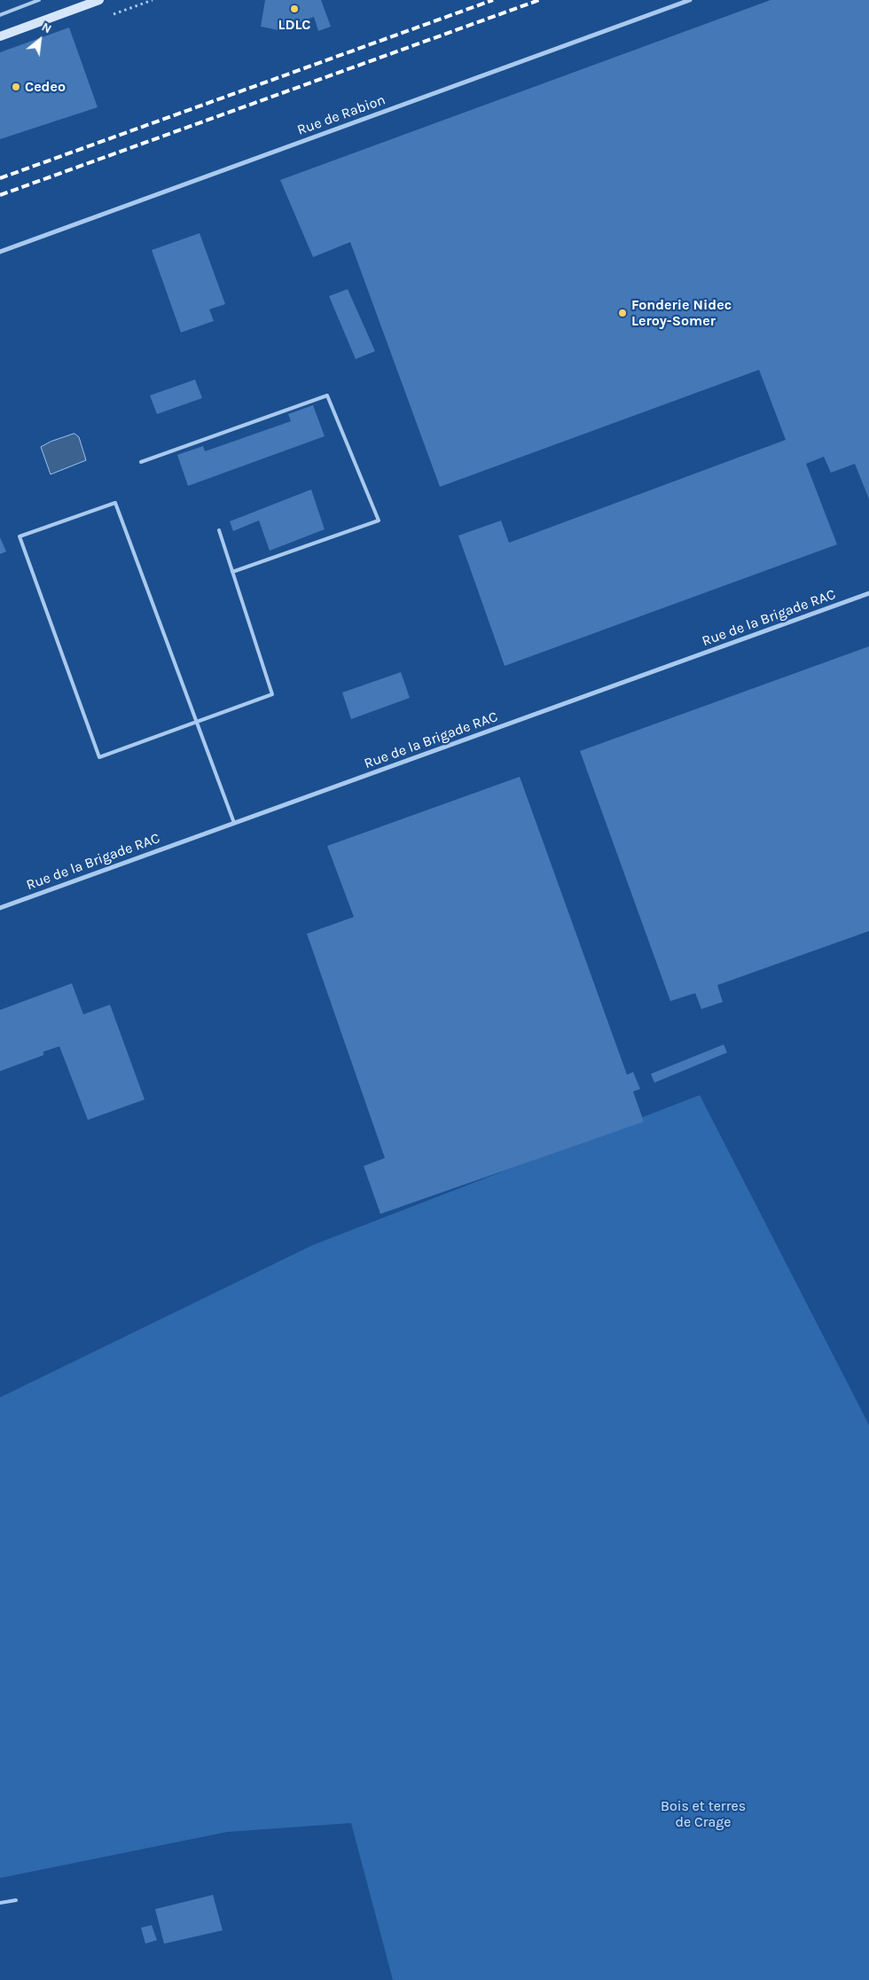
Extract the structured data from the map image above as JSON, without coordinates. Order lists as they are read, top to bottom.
{
  "streets": {
    "street": ["Rue de Rabion", "Rue de la Brigade RAC"]
  },
  "parks": ["Bois et terres de Crage"],
  "places": ["LDLC", "Cedeo", "Fonderie Nidec Leroy-Somer"],
  "north": "top right"
}
